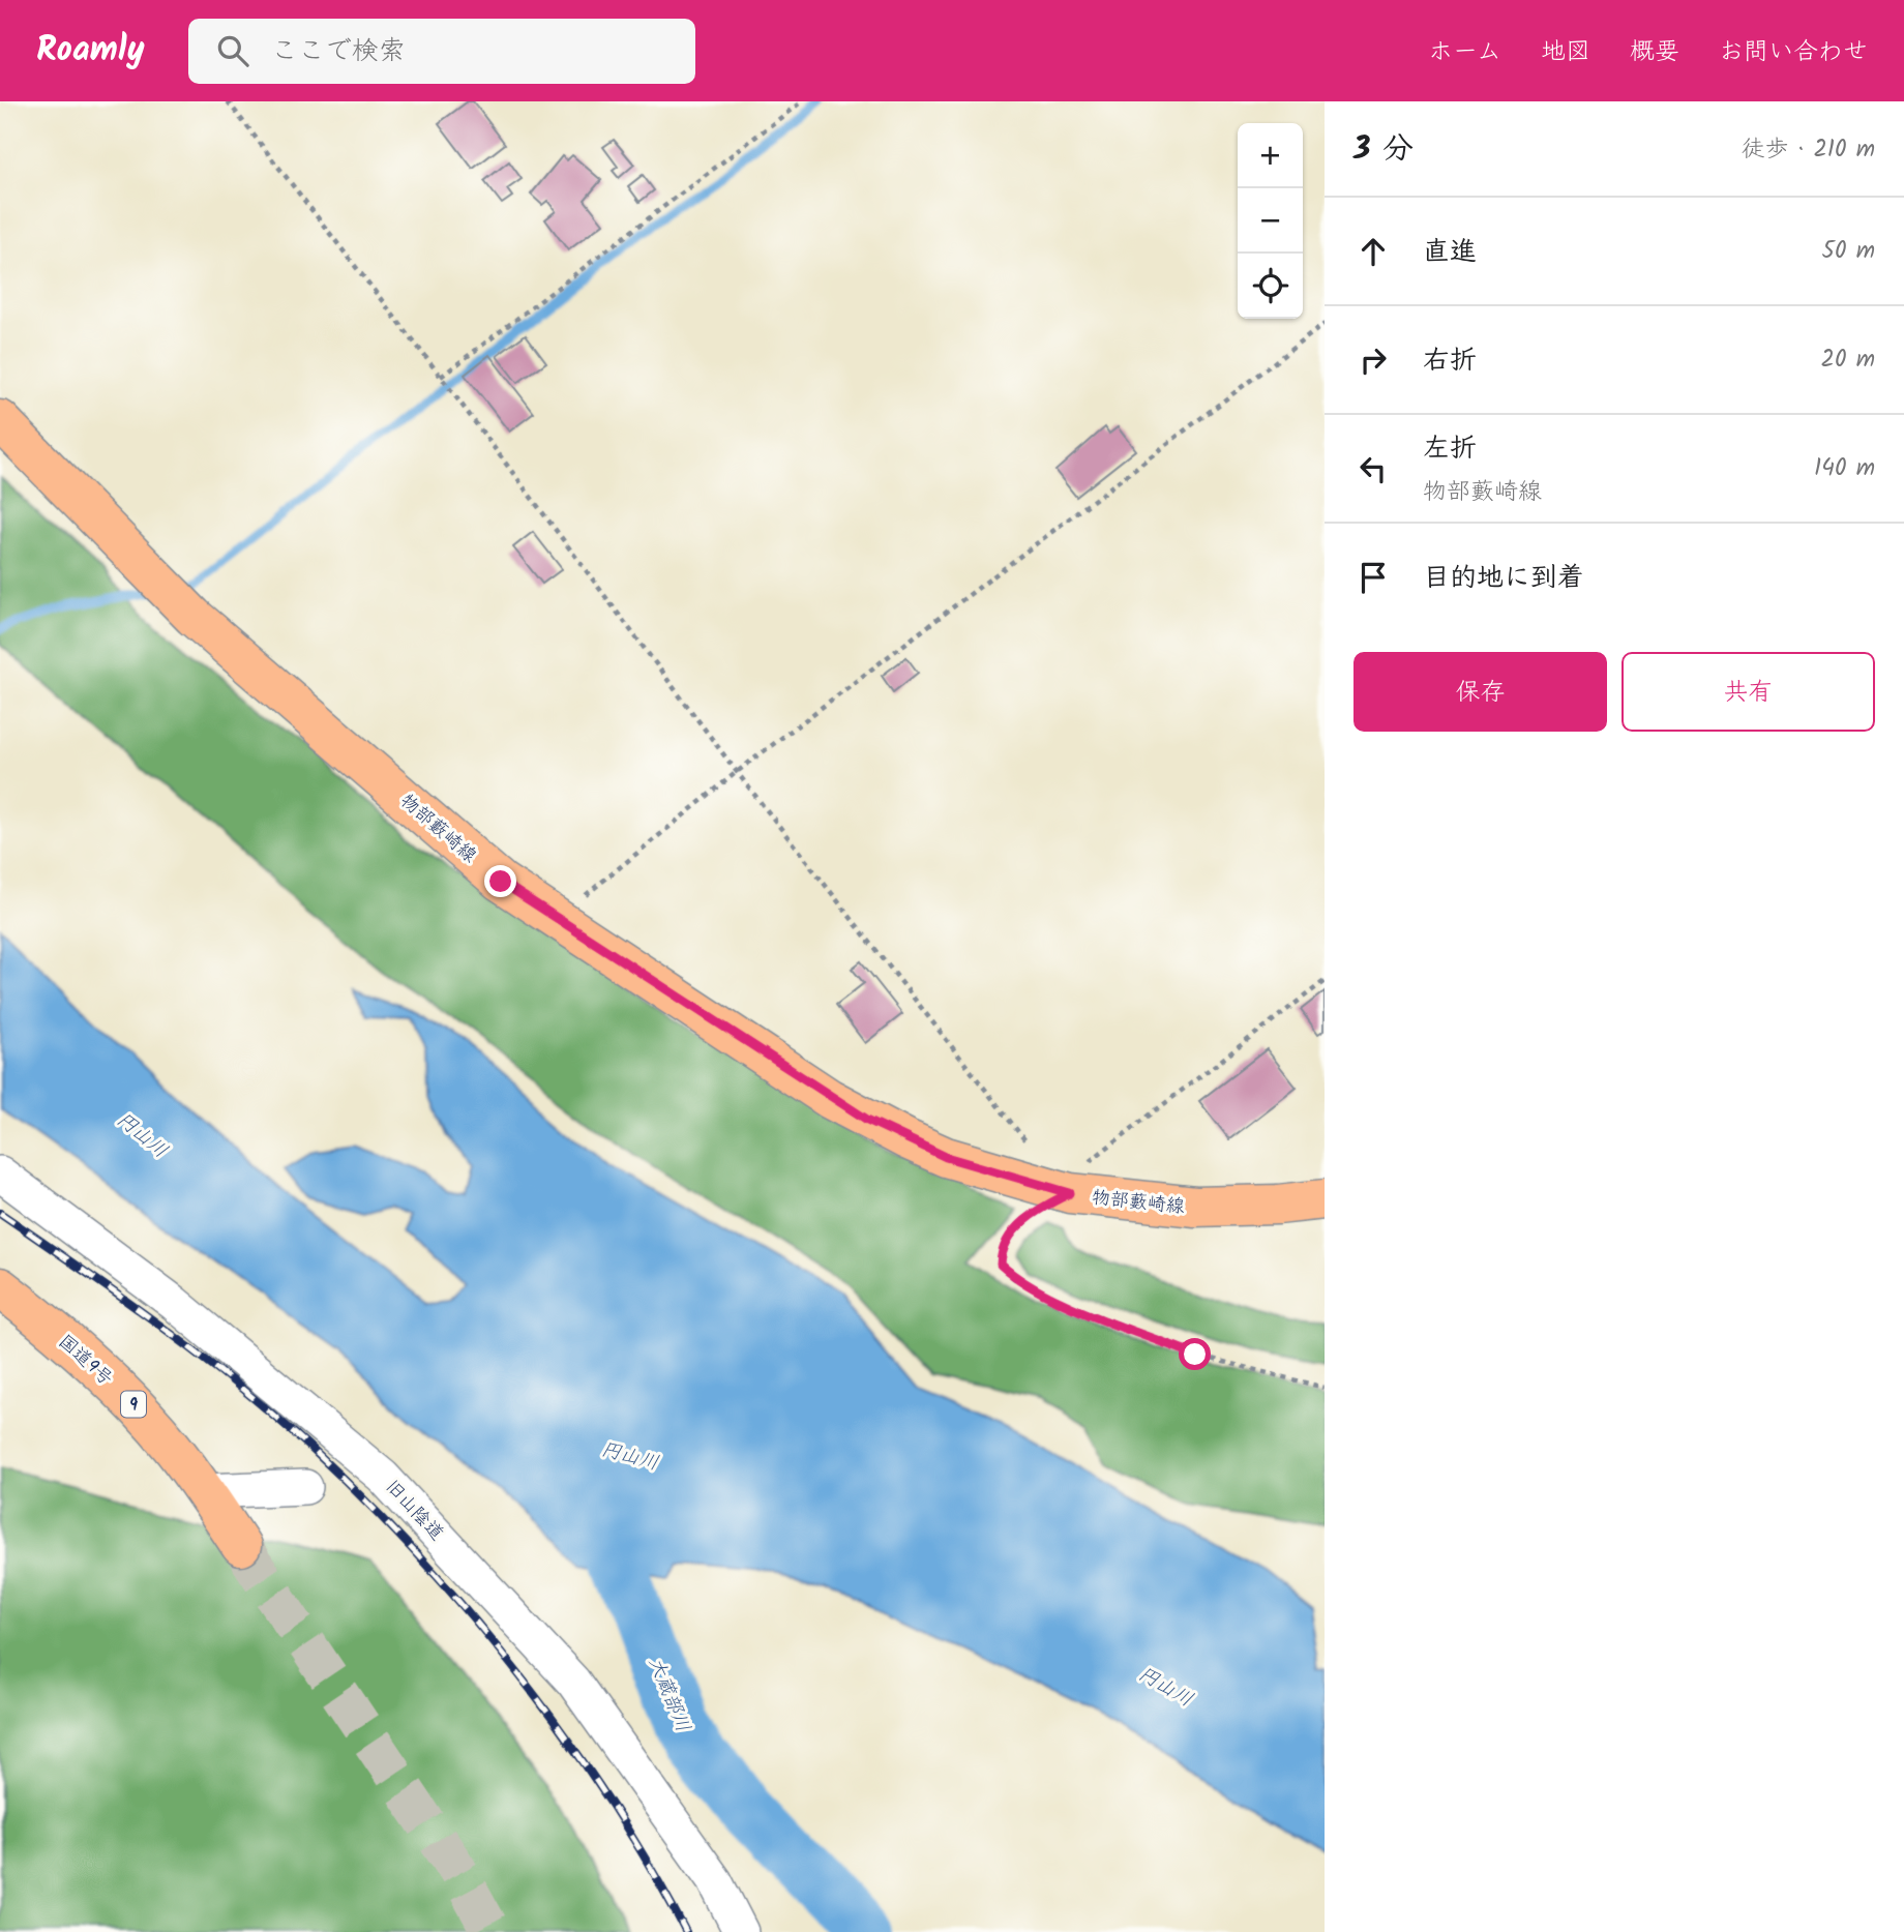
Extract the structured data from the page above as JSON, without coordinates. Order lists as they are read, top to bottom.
{
  "streets": {
    "main road": ["物部藪崎線", "国道9号", "9"],
    "street": ["旧山陰道"]
  },
  "water": ["円山川", "大蔵部川"],
  "page": {
    "header": "Roamly",
    "search": "ここで検索",
    "nav": [
      "ホーム",
      "地図",
      "概要",
      "お問い合わせ"
    ],
    "heading": ["3 分", "徒歩 · 210 m"],
    "map_buttons": ["+", "−"],
    "list": [
      ["直進", "50 m"],
      ["右折", "20 m"],
      ["左折", "物部藪崎線", "140 m"],
      "目的地に到着"
    ],
    "buttons": ["保存", "共有"]
  }
}
